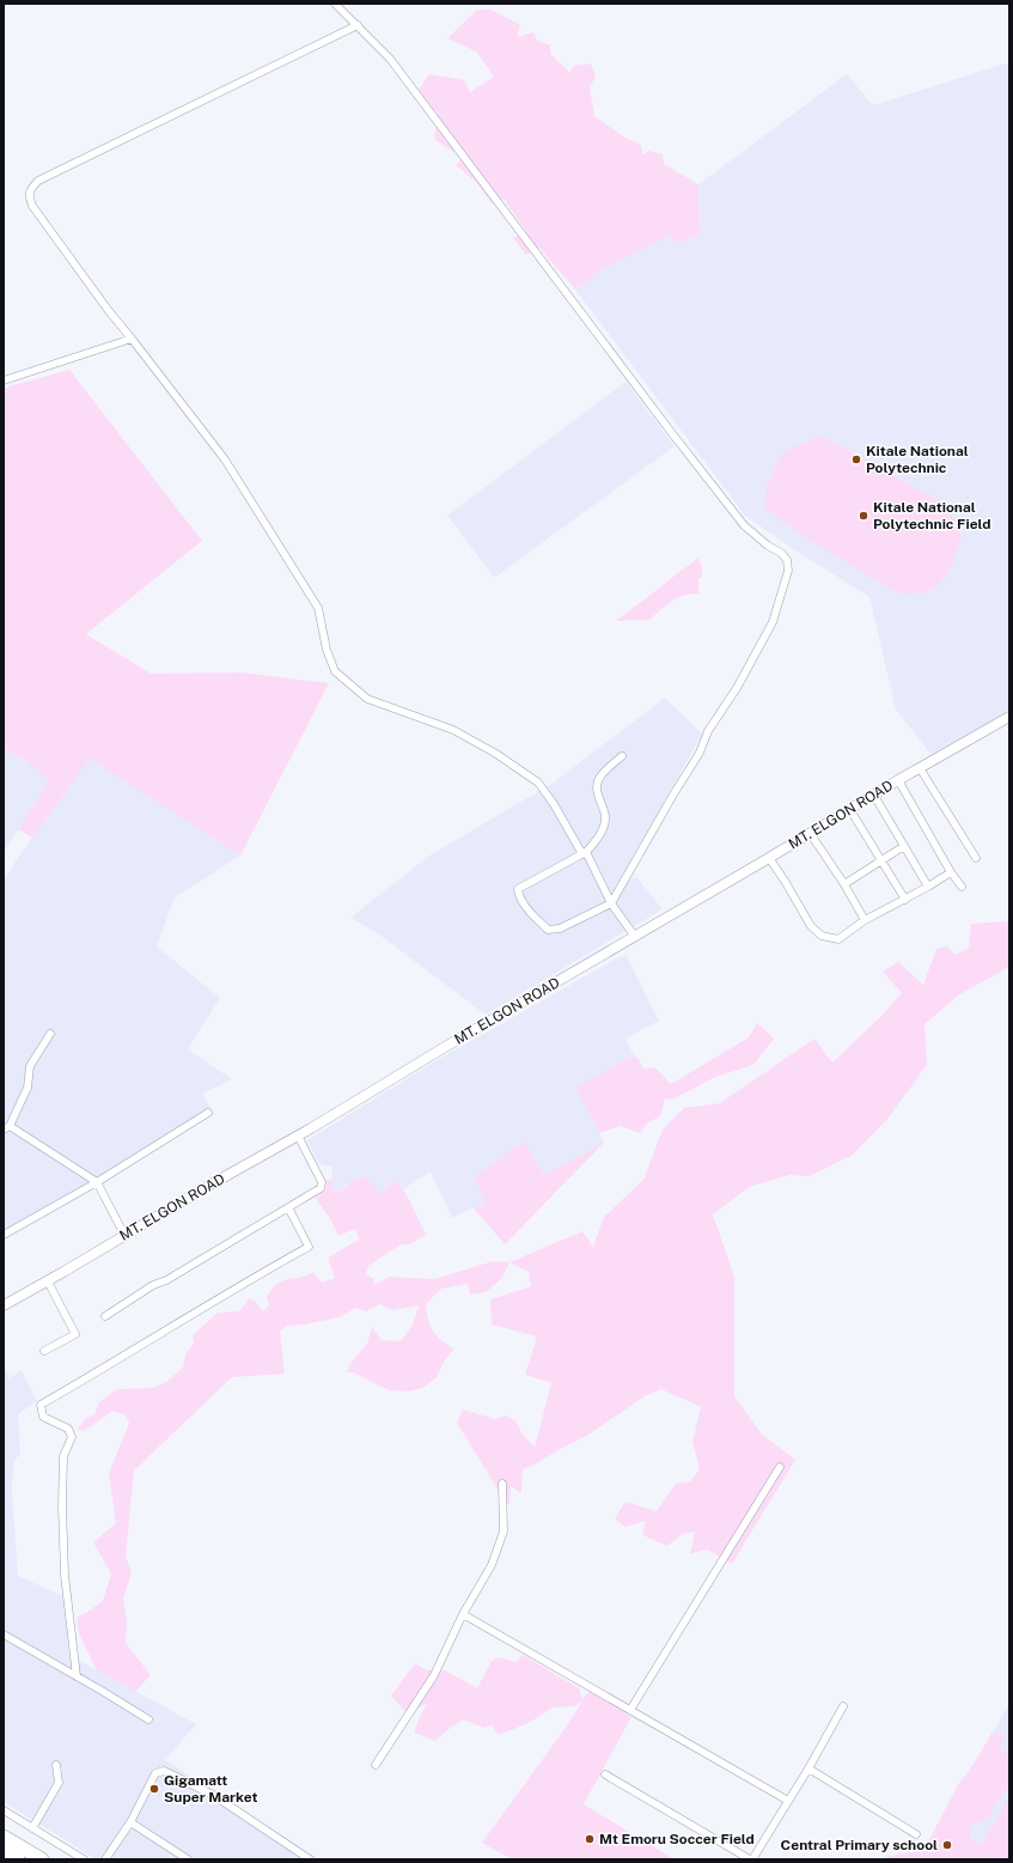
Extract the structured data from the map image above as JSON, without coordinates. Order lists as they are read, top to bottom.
{
  "streets": {
    "street": ["MT. ELGON ROAD"]
  },
  "places": [
    "Kitale National Polytechnic",
    "Kitale National Polytechnic Field",
    "Gigamatt Super Market",
    "Mt Emoru Soccer Field",
    "Central Primary school"
  ]
}
